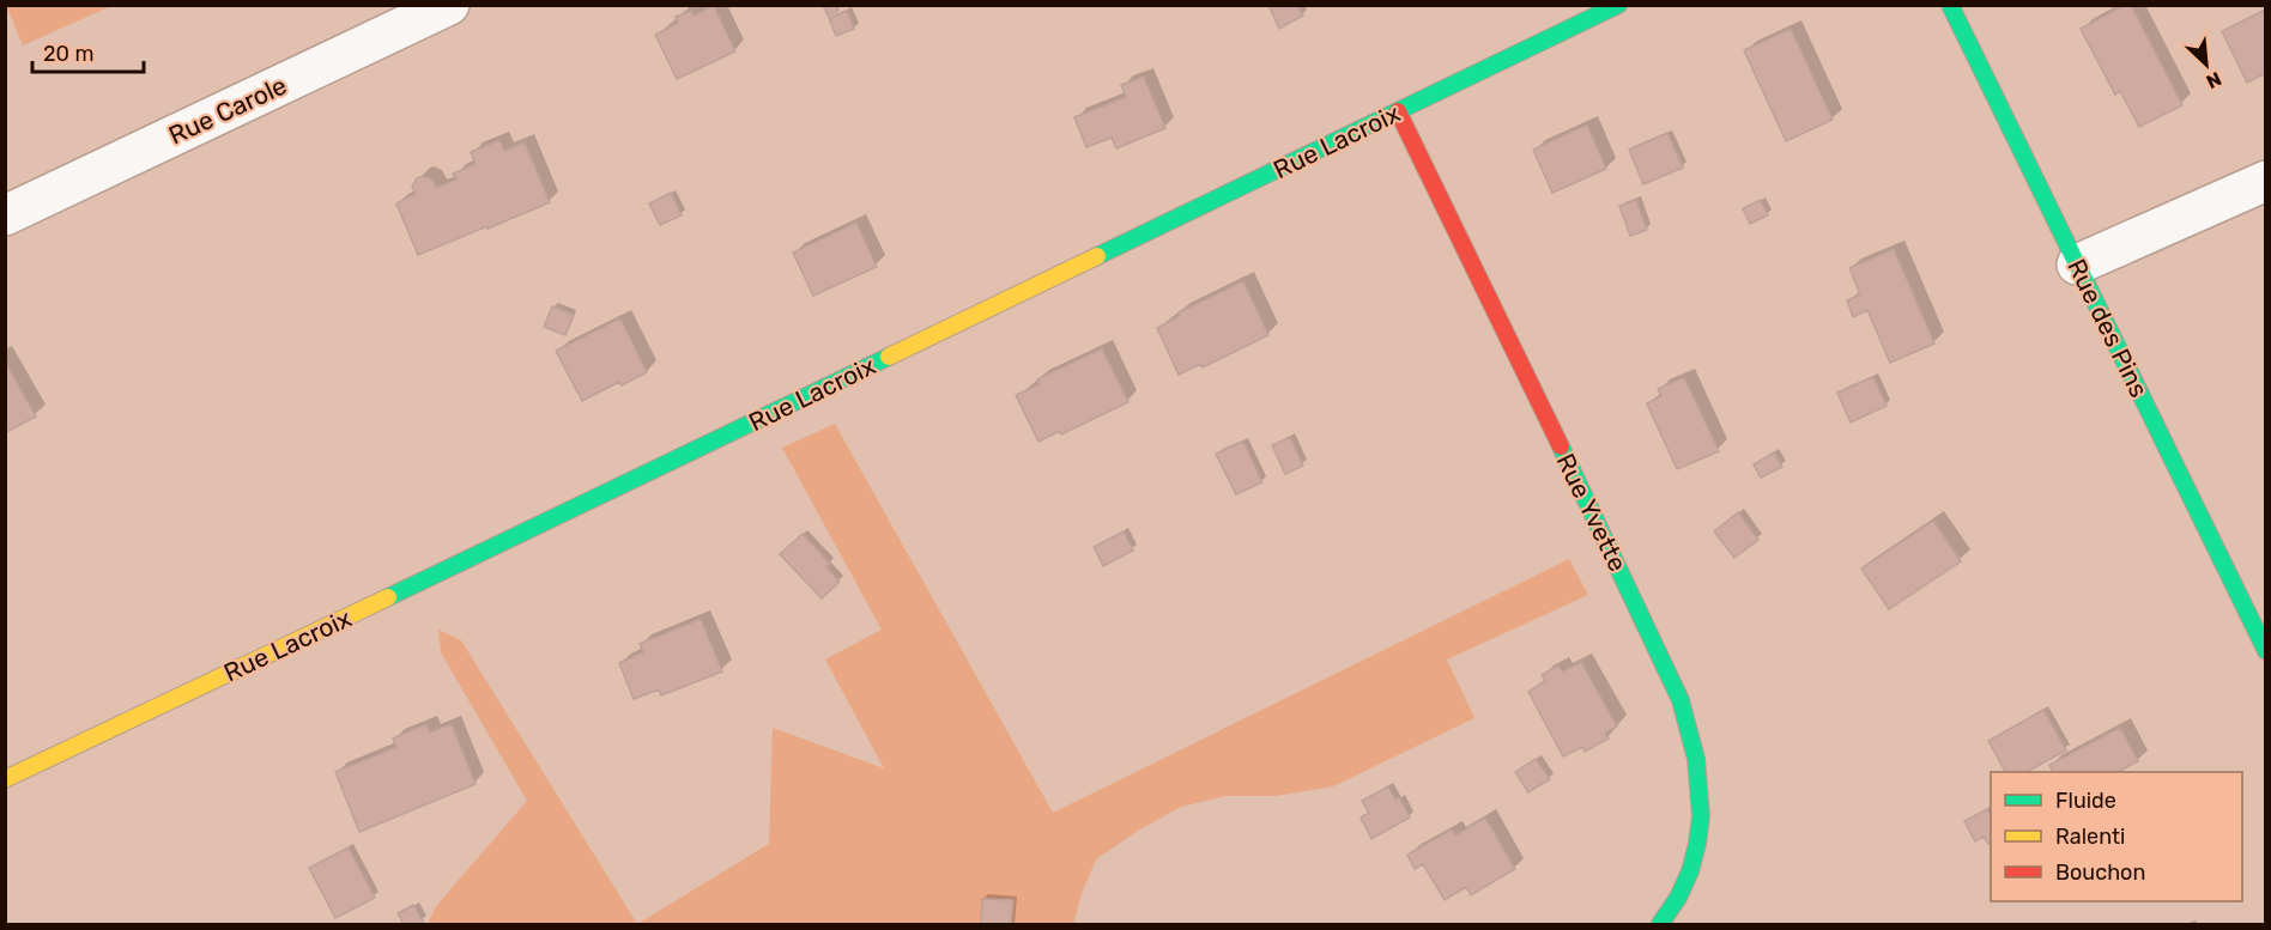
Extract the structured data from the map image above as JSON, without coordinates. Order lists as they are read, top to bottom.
{
  "streets": {
    "street": [
      "Rue Carole",
      "Rue Lacroix",
      "Rue des Pins",
      "Rue Yvette"
    ]
  },
  "crossings": [
    ["Rue Lacroix", "Rue Yvette"]
  ],
  "legend": ["Fluide", "Ralenti", "Bouchon"],
  "scale_bar": "20 m",
  "north": "bottom right"
}
